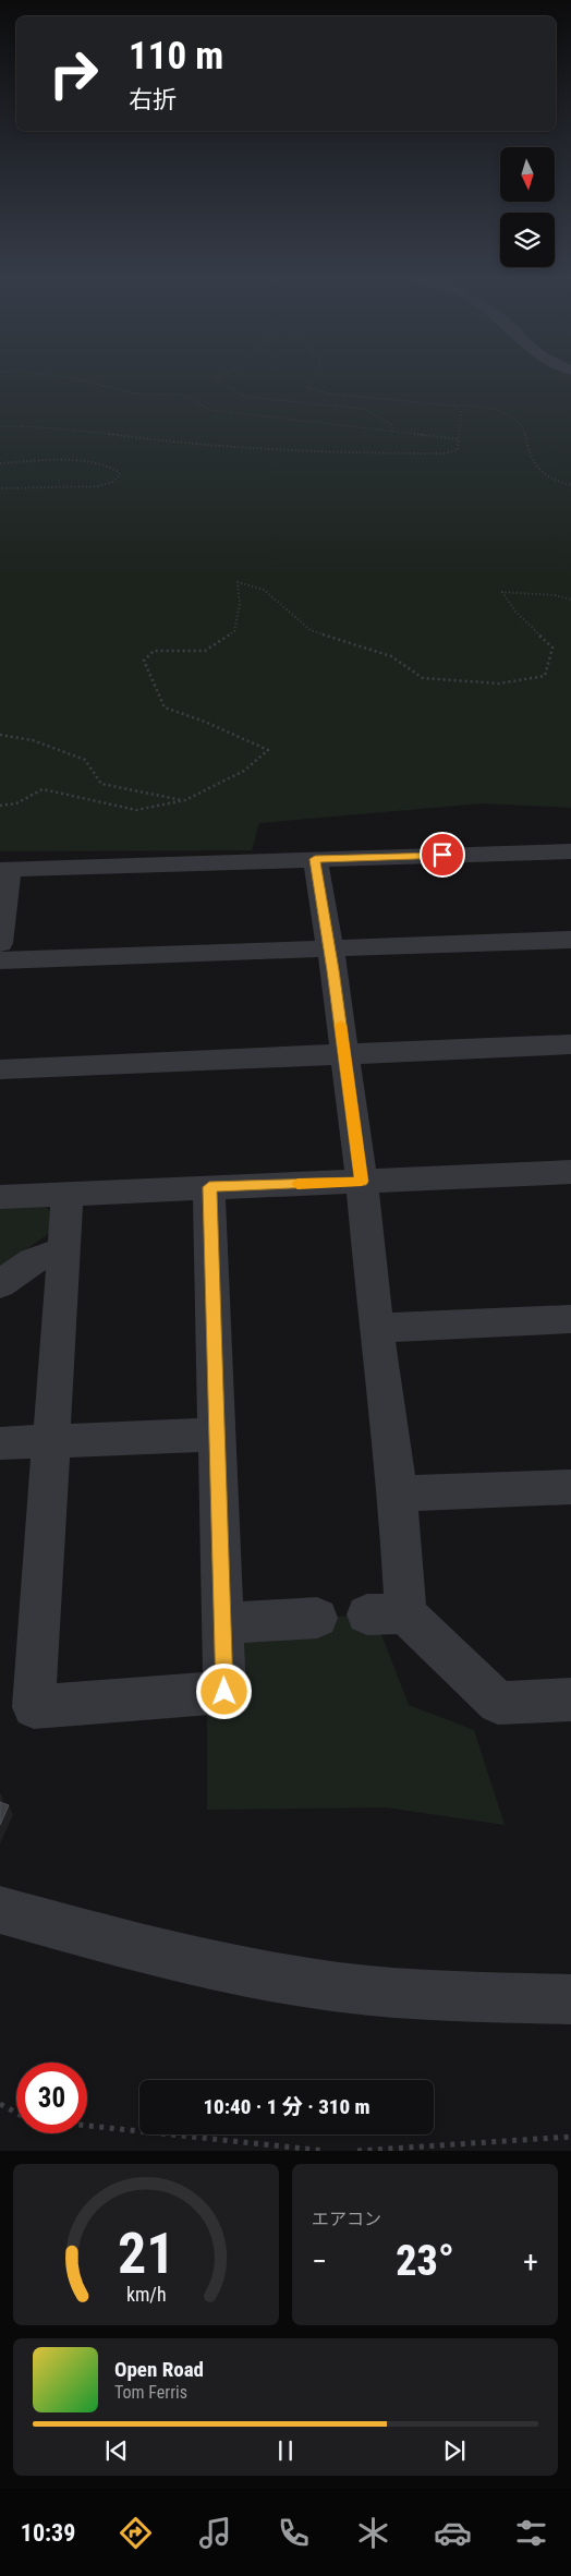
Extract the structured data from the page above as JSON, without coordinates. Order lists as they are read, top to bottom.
{
  "north": "bottom",
  "page": {
    "turn": ["110 m", "右折"],
    "limit": "30",
    "trip": "10:40 · 1 分 · 310 m",
    "tile": "エアコン",
    "heat": ["−", "23°", "+"],
    "song": ["Open Road", "Tom Ferris"],
    "tabs": "10:39",
    "gauge": ["21", "km/h"]
  }
}
